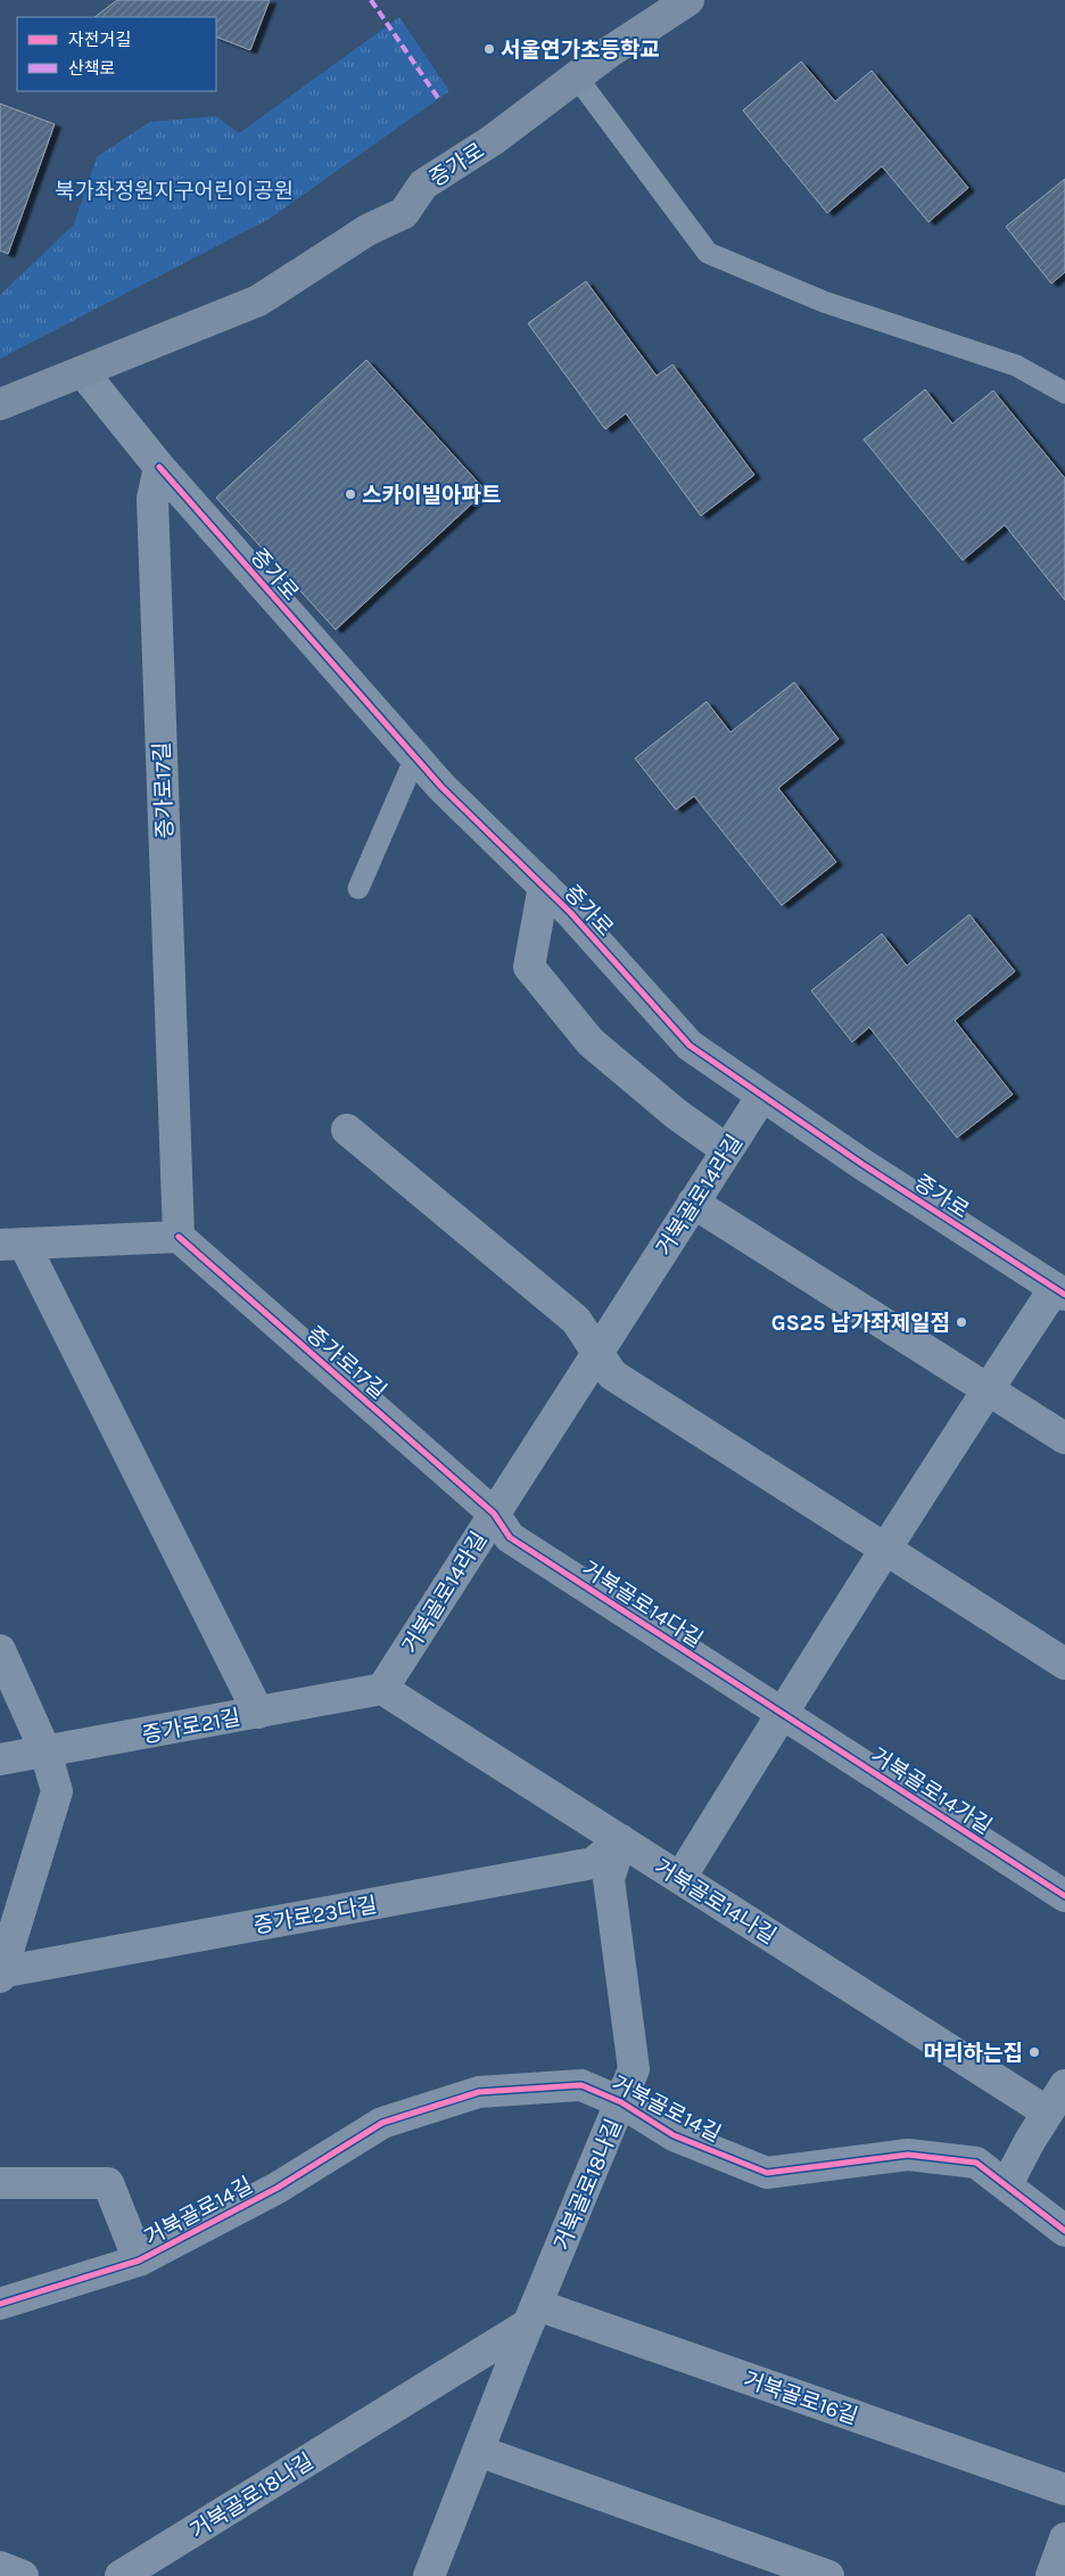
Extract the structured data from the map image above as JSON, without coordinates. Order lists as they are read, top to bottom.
{
  "streets": {
    "main road": ["증가로"],
    "street": [
      "증가로17길",
      "거북골로14라길",
      "거북골로14다길",
      "증가로21길",
      "거북골로14가길",
      "거북골로14나길",
      "증가로23다길",
      "거북골로14길",
      "거북골로18나길",
      "거북골로16길"
    ]
  },
  "crossings": [
    ["증가로", "증가로17길"],
    ["증가로", "거북골로14라길"],
    ["증가로17길", "거북골로14라길"],
    ["증가로17길", "거북골로14다길"],
    ["거북골로14라길", "거북골로14다길"],
    ["거북골로14라길", "증가로21길"],
    ["거북골로14라길", "거북골로14나길"],
    ["거북골로14다길", "거북골로14가길"],
    ["증가로21길", "거북골로14나길"],
    ["증가로21길", "증가로23다길"],
    ["거북골로14나길", "증가로23다길"],
    ["거북골로14나길", "거북골로18나길"],
    ["증가로23다길", "거북골로18나길"],
    ["거북골로14길", "거북골로18나길"],
    ["거북골로18나길", "거북골로16길"]
  ],
  "parks": ["북가좌정원지구어린이공원"],
  "places": [
    "서울연가초등학교",
    "스카이빌아파트",
    "GS25 남가좌제일점",
    "머리하는집"
  ],
  "legend": ["자전거길", "산책로"]
}
